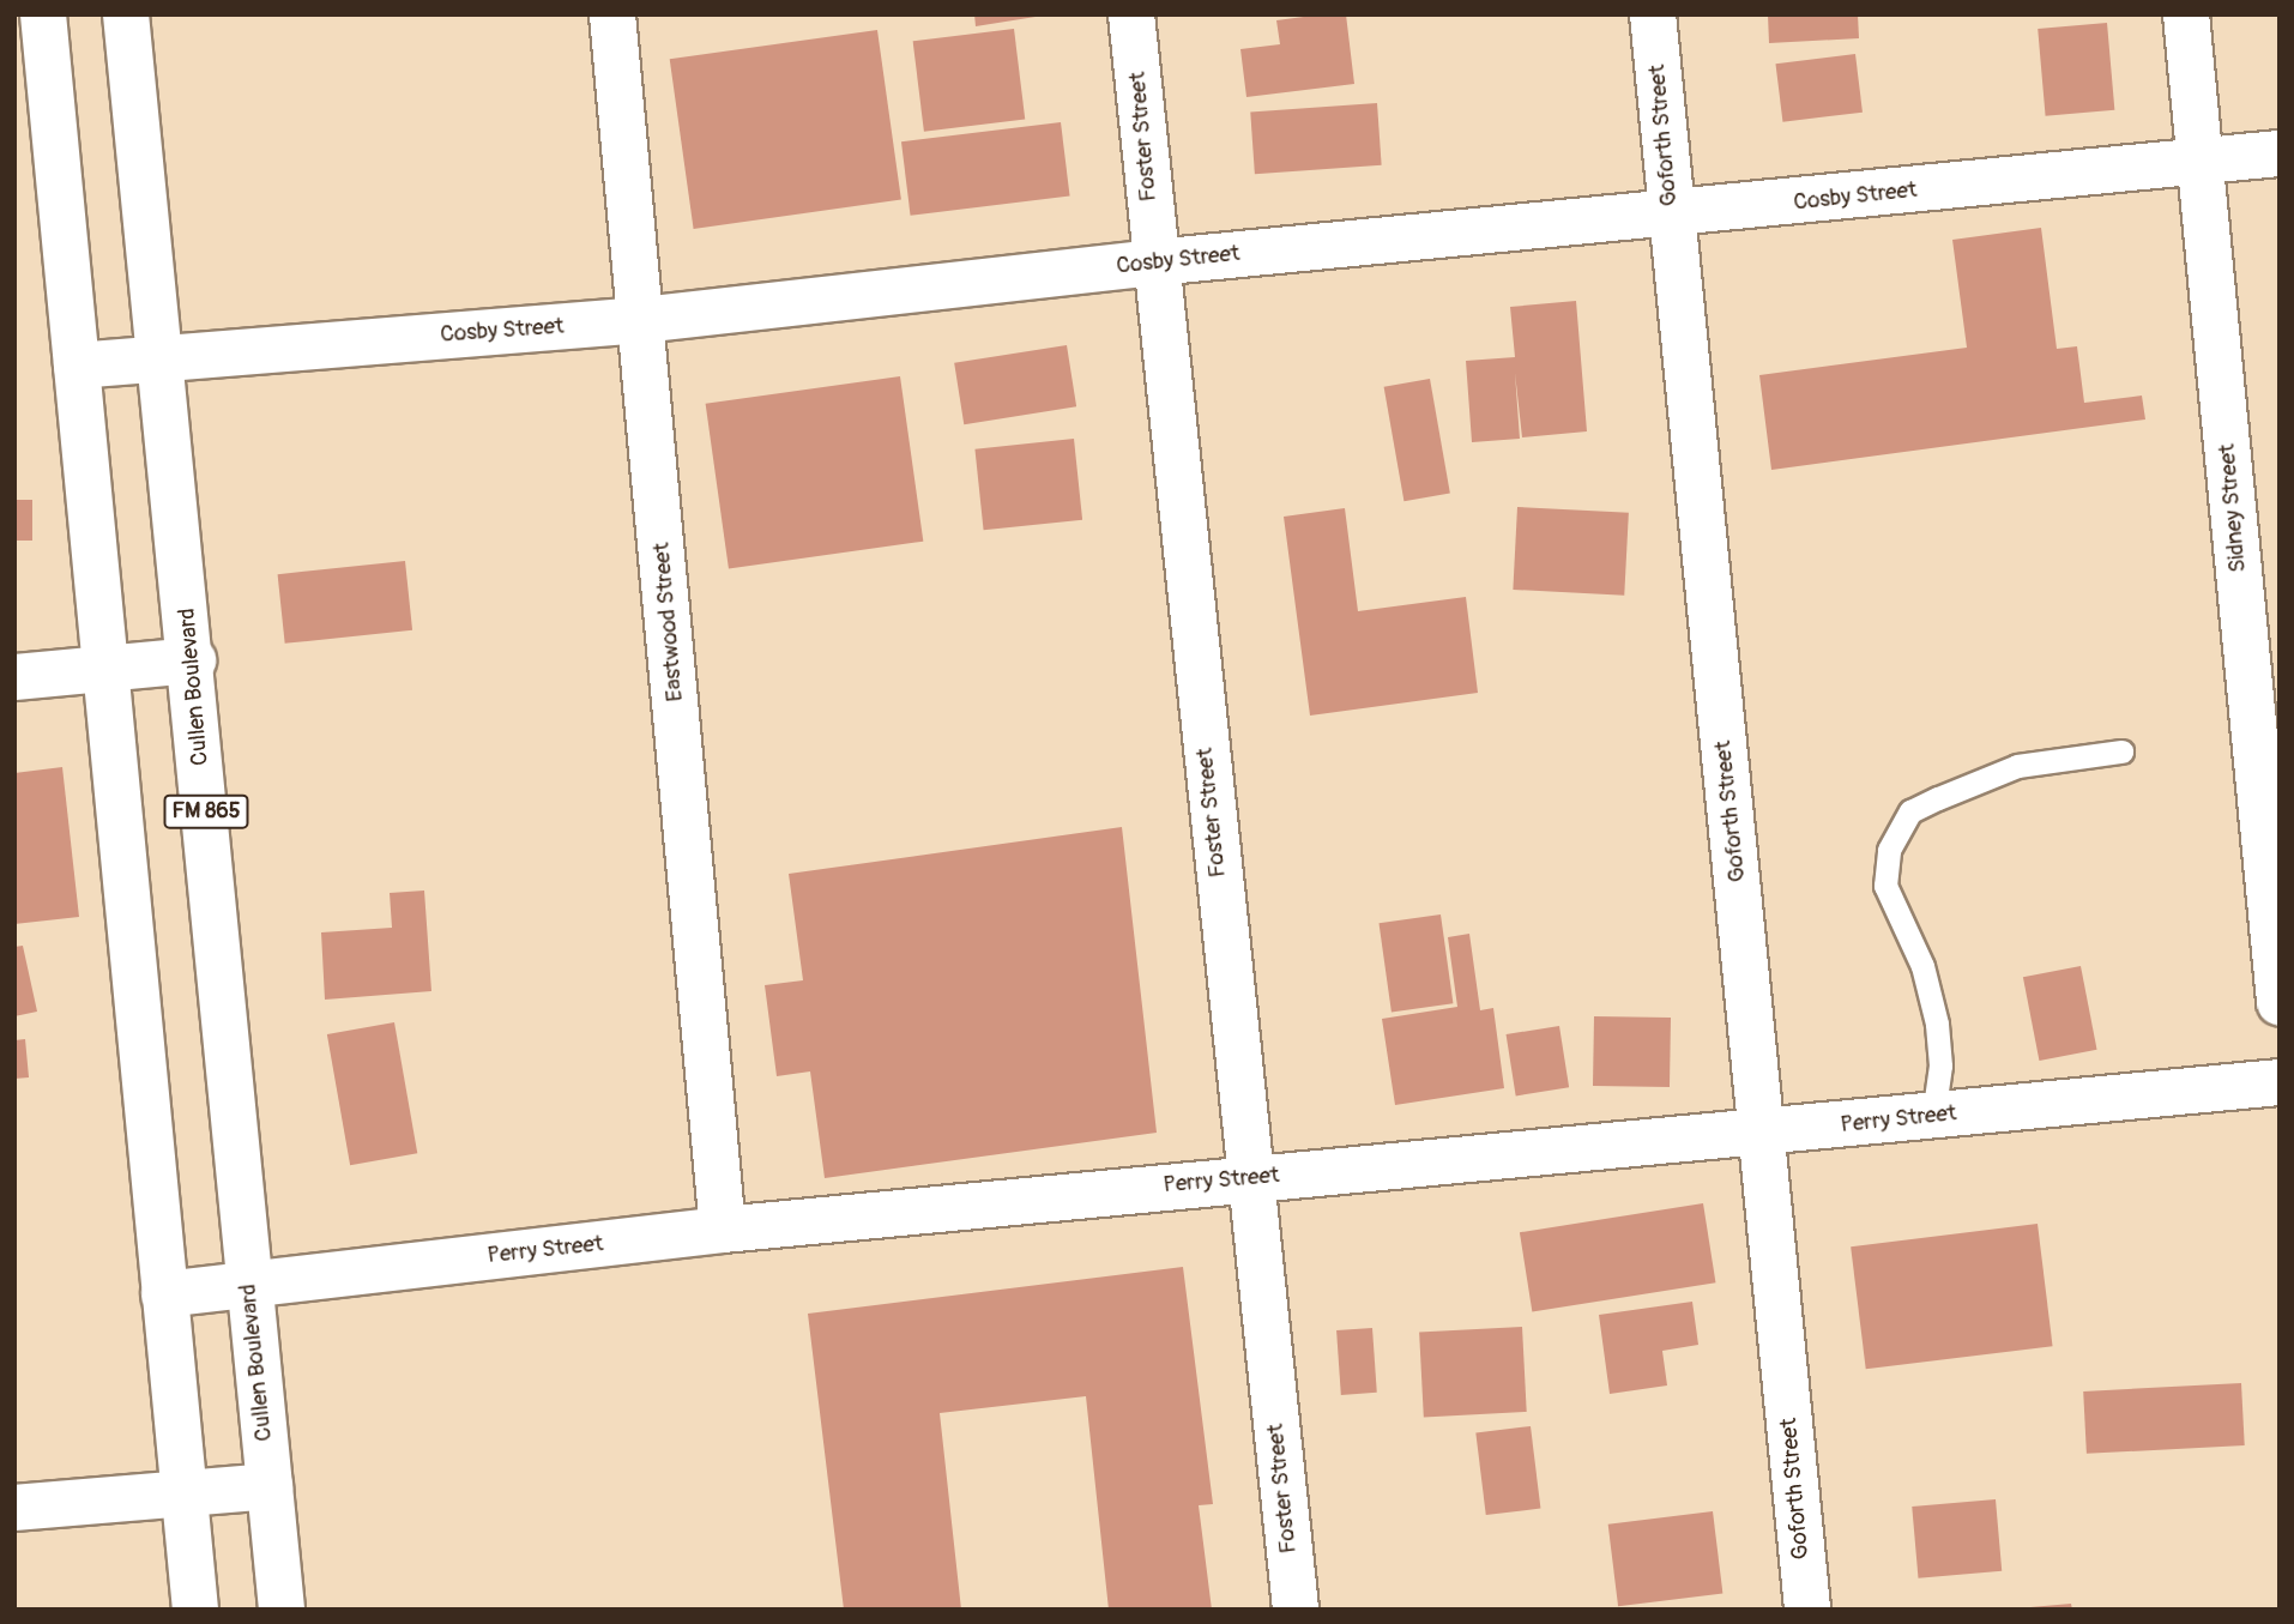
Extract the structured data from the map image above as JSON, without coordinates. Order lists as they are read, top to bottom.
{
  "streets": {
    "street": [
      "Goforth Street",
      "Foster Street",
      "Cosby Street",
      "Sidney Street",
      "Eastwood Street",
      "Cullen Boulevard",
      "FM 865",
      "Perry Street"
    ]
  },
  "crossings": [
    ["Goforth Street", "Cosby Street"],
    ["Goforth Street", "Perry Street"],
    ["Foster Street", "Cosby Street"],
    ["Foster Street", "Perry Street"],
    ["Cosby Street", "Sidney Street"],
    ["Cosby Street", "Eastwood Street"],
    ["Cosby Street", "Cullen Boulevard"],
    ["Eastwood Street", "Perry Street"],
    ["Cullen Boulevard", "Perry Street"]
  ]
}
